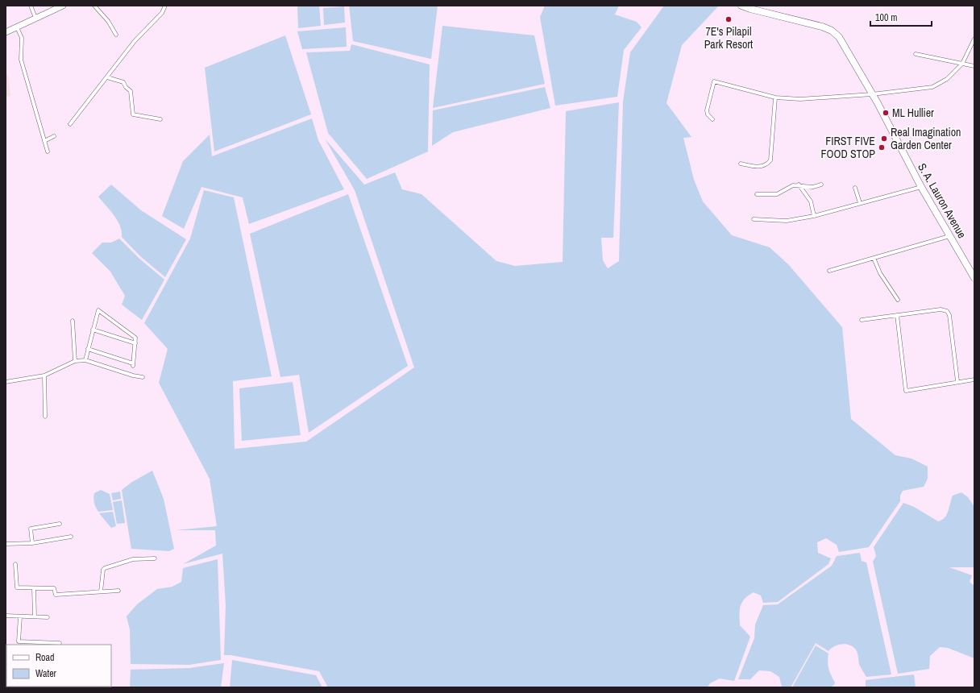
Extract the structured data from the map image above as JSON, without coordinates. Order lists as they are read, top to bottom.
{
  "streets": {
    "highway": ["S. A. Lauron Avenue"]
  },
  "places": [
    "7E's Pilapil Park Resort",
    "ML Hullier",
    "Real Imagination Garden Center",
    "FIRST FIVE FOOD STOP"
  ],
  "legend": ["Road", "Water"],
  "scale_bar": "100 m"
}
